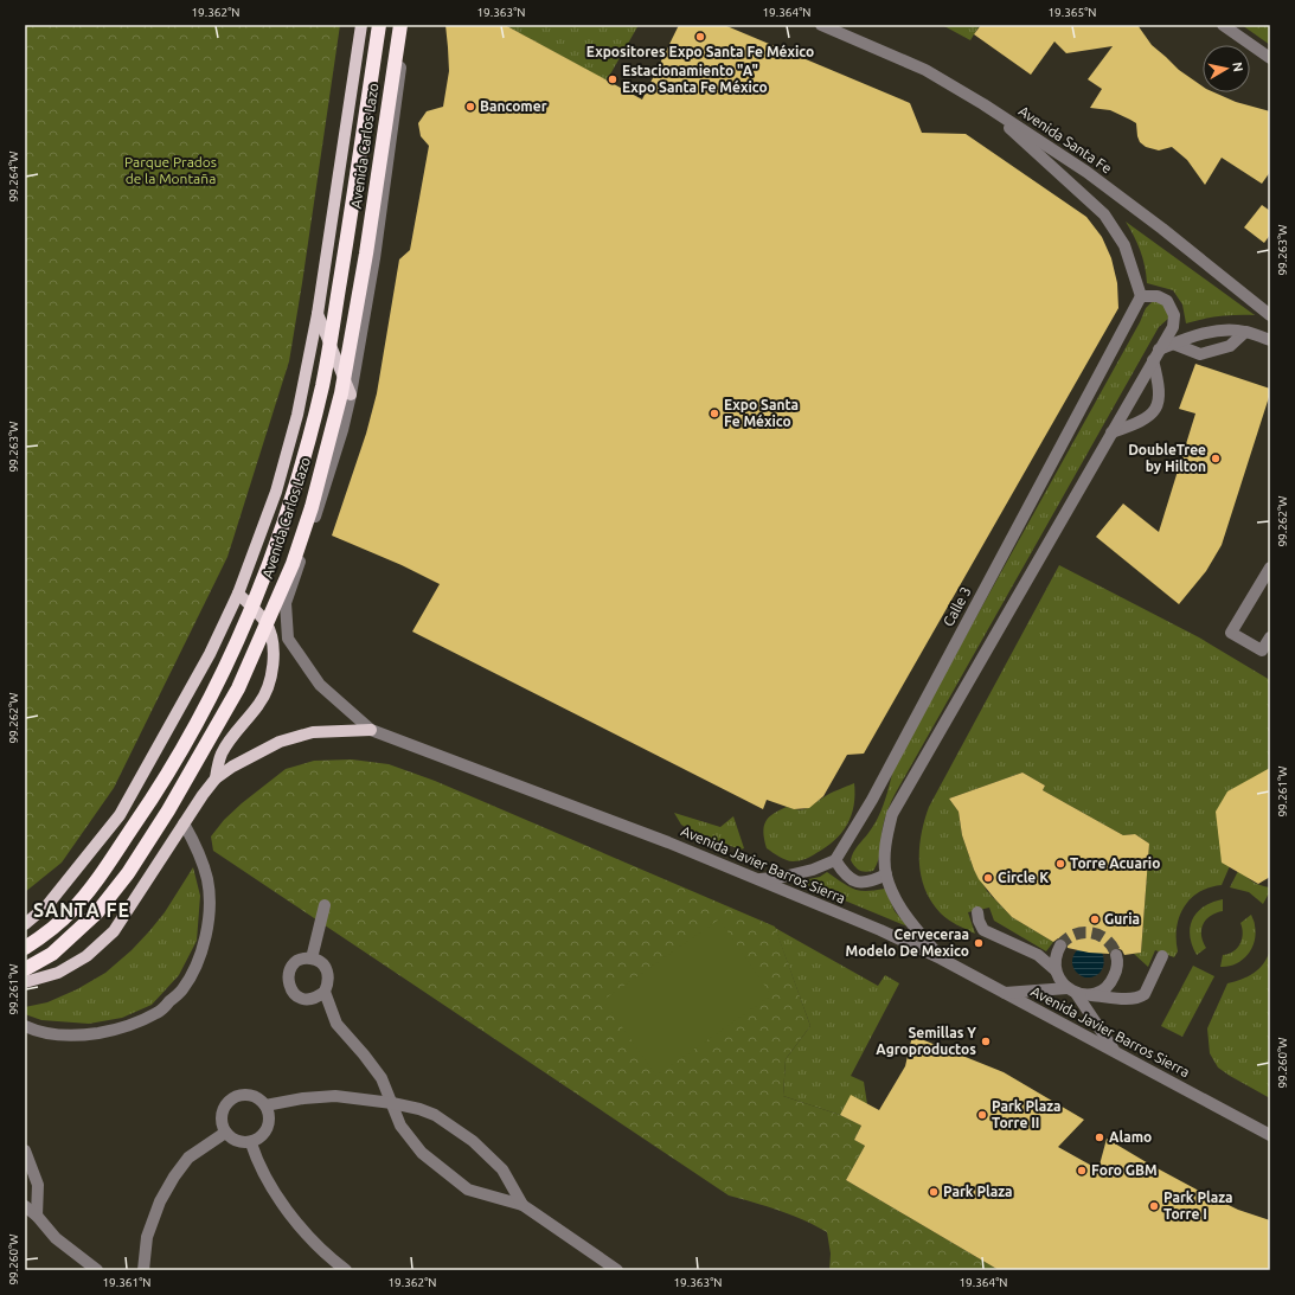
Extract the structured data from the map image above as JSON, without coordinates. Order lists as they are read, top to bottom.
{
  "streets": {
    "highway": ["Avenida Carlos Lazo"],
    "street": ["Avenida Santa Fe", "Calle 3", "Avenida Javier Barros Sierra"]
  },
  "crossings": [
    ["Avenida Carlos Lazo", "Avenida Javier Barros Sierra"]
  ],
  "districts": ["SANTA FE"],
  "parks": ["Parque Prados de la Montaña"],
  "places": [
    "Expositores Expo Santa Fe México",
    "Estacionamiento \"A\" Expo Santa Fe México",
    "Bancomer",
    "Expo Santa Fe México",
    "DoubleTree by Hilton",
    "Torre Acuario",
    "Circle K",
    "Guria",
    "Cerveceraa Modelo De Mexico",
    "Semillas Y Agroproductos",
    "Park Plaza Torre II",
    "Alamo",
    "Foro GBM",
    "Park Plaza",
    "Park Plaza Torre I"
  ],
  "north": "right",
  "coordinates": [
    "19.362°N",
    "19.363°N",
    "19.364°N",
    "19.365°N",
    "99.264°W",
    "99.263°W",
    "99.262°W",
    "99.261°W",
    "99.260°W",
    "19.361°N"
  ]
}
